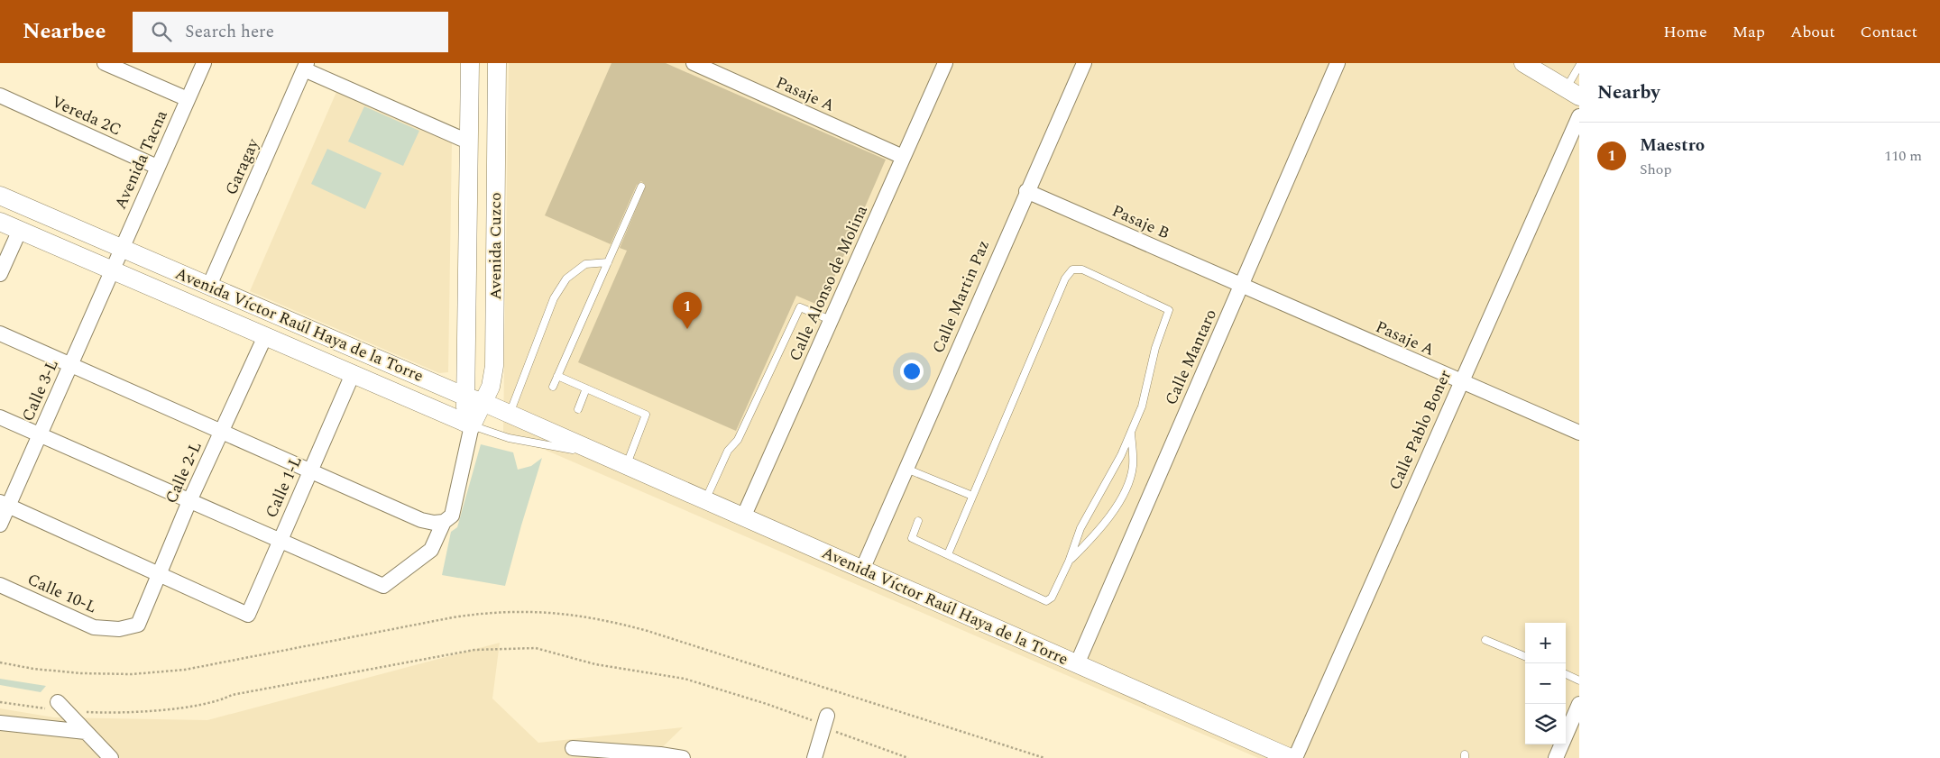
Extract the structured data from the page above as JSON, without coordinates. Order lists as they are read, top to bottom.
{
  "streets": {
    "street": [
      "Pasaje A",
      "Vereda 2C",
      "Avenida Tacna",
      "Garagay",
      "Pasaje B",
      "Avenida Cuzco",
      "Calle Alonso de Molina",
      "Calle Martin Paz",
      "Avenida Víctor Raúl Haya de la Torre",
      "Calle Mantaro",
      "Calle 3-L",
      "Calle Pablo Boner",
      "Calle 2-L",
      "Calle 1-L",
      "Calle 10-L"
    ]
  },
  "crossings": [
    ["Pasaje A", "Pasaje B"],
    ["Pasaje A", "Calle Alonso de Molina"],
    ["Pasaje A", "Calle Mantaro"],
    ["Pasaje A", "Calle Pablo Boner"],
    ["Vereda 2C", "Avenida Tacna"],
    ["Avenida Tacna", "Avenida Víctor Raúl Haya de la Torre"],
    ["Avenida Tacna", "Calle 3-L"],
    ["Garagay", "Avenida Víctor Raúl Haya de la Torre"],
    ["Pasaje B", "Calle Martin Paz"],
    ["Pasaje B", "Calle Mantaro"],
    ["Avenida Cuzco", "Avenida Víctor Raúl Haya de la Torre"],
    ["Calle Alonso de Molina", "Avenida Víctor Raúl Haya de la Torre"],
    ["Calle Martin Paz", "Avenida Víctor Raúl Haya de la Torre"],
    ["Avenida Víctor Raúl Haya de la Torre", "Calle Mantaro"],
    ["Avenida Víctor Raúl Haya de la Torre", "Calle 3-L"],
    ["Avenida Víctor Raúl Haya de la Torre", "Calle 2-L"],
    ["Avenida Víctor Raúl Haya de la Torre", "Calle 1-L"],
    ["Calle 2-L", "Calle 1-L"],
    ["Calle 2-L", "Calle 10-L"]
  ],
  "page": {
    "header": "Nearbee",
    "search": "Search here",
    "nav": [
      "Home",
      "Map",
      "About",
      "Contact"
    ],
    "heading": "Nearby",
    "list": [
      {
        "mark": "1",
        "name": "Maestro",
        "note": "Shop",
        "value": "110 m"
      }
    ],
    "pins": "1",
    "map_buttons": ["+", "−"]
  }
}
